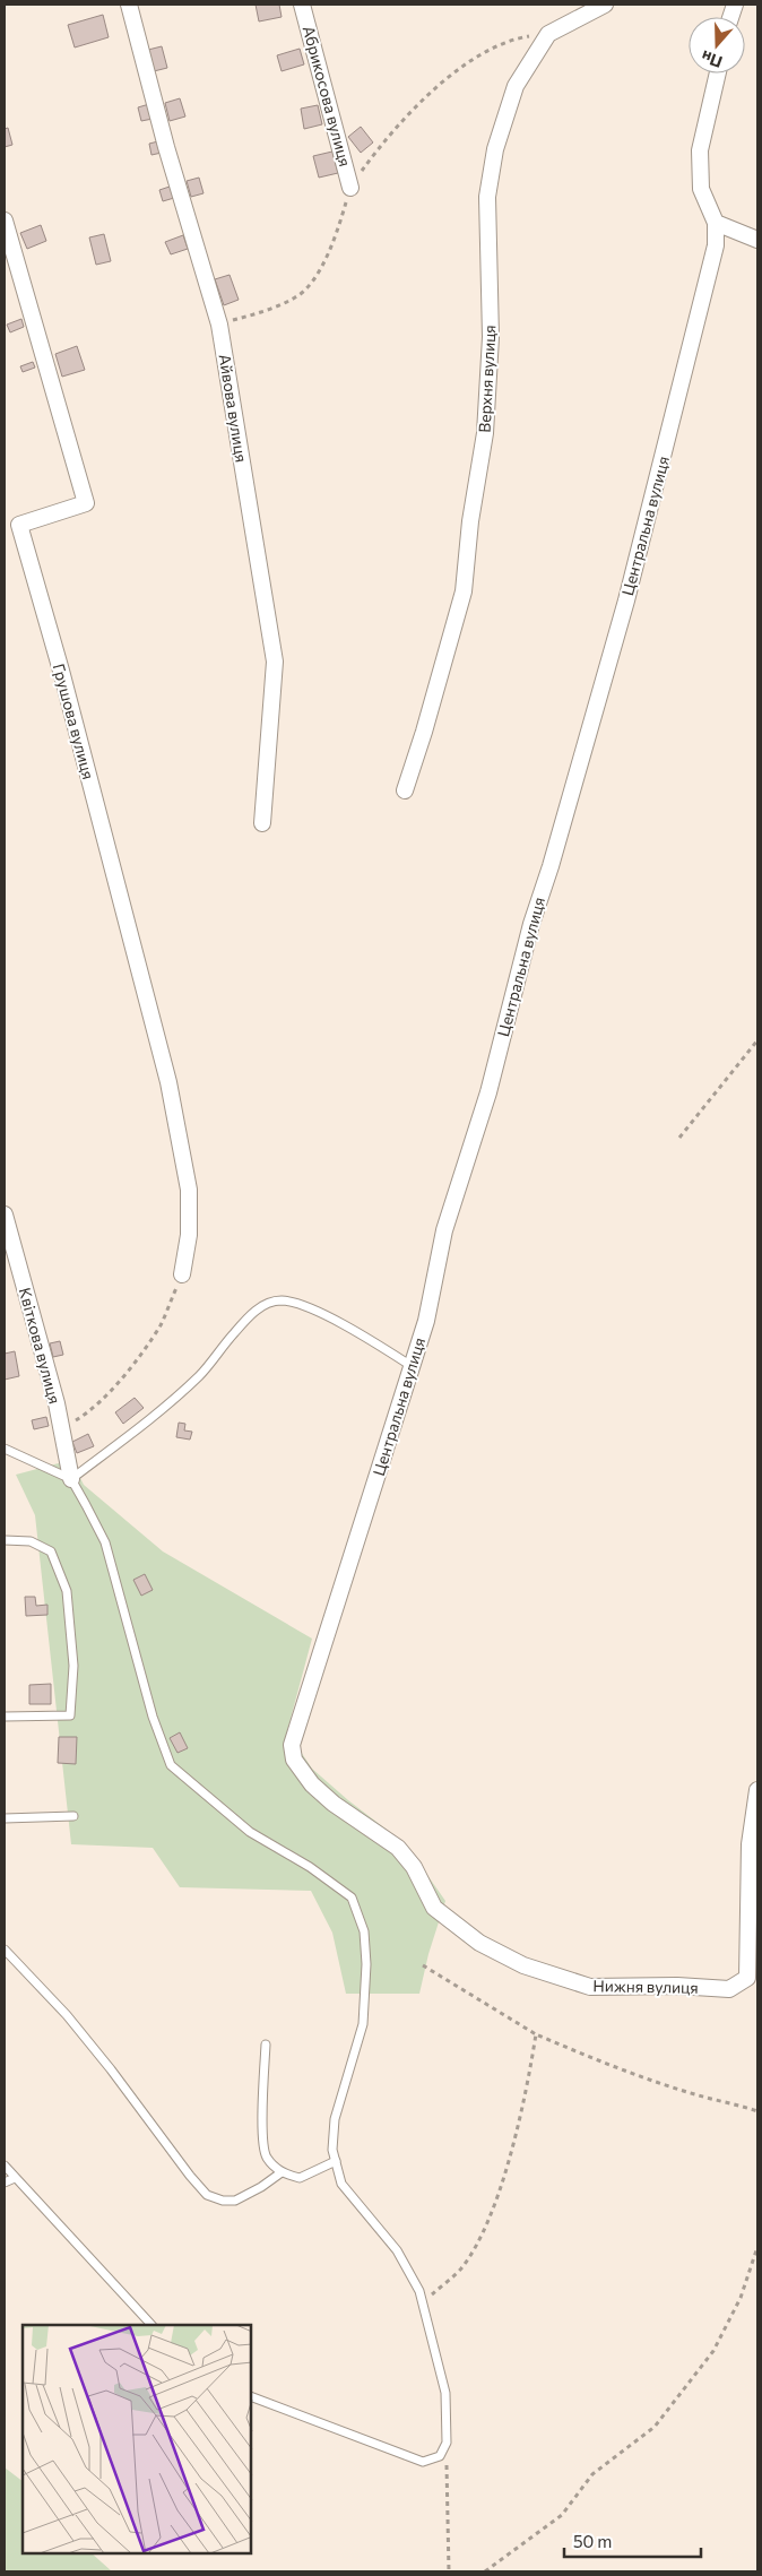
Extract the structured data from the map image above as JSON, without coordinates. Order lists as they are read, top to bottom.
{
  "streets": {
    "street": [
      "Абрикосова вулиця",
      "Верхня вулиця",
      "Айвова вулиця",
      "Центральна вулиця",
      "Грушова вулиця",
      "Квіткова вулиця",
      "Нижня вулиця"
    ]
  },
  "crossings": [
    ["Центральна вулиця", "Нижня вулиця"]
  ],
  "scale_bar": "50 m",
  "north": "bottom"
}
